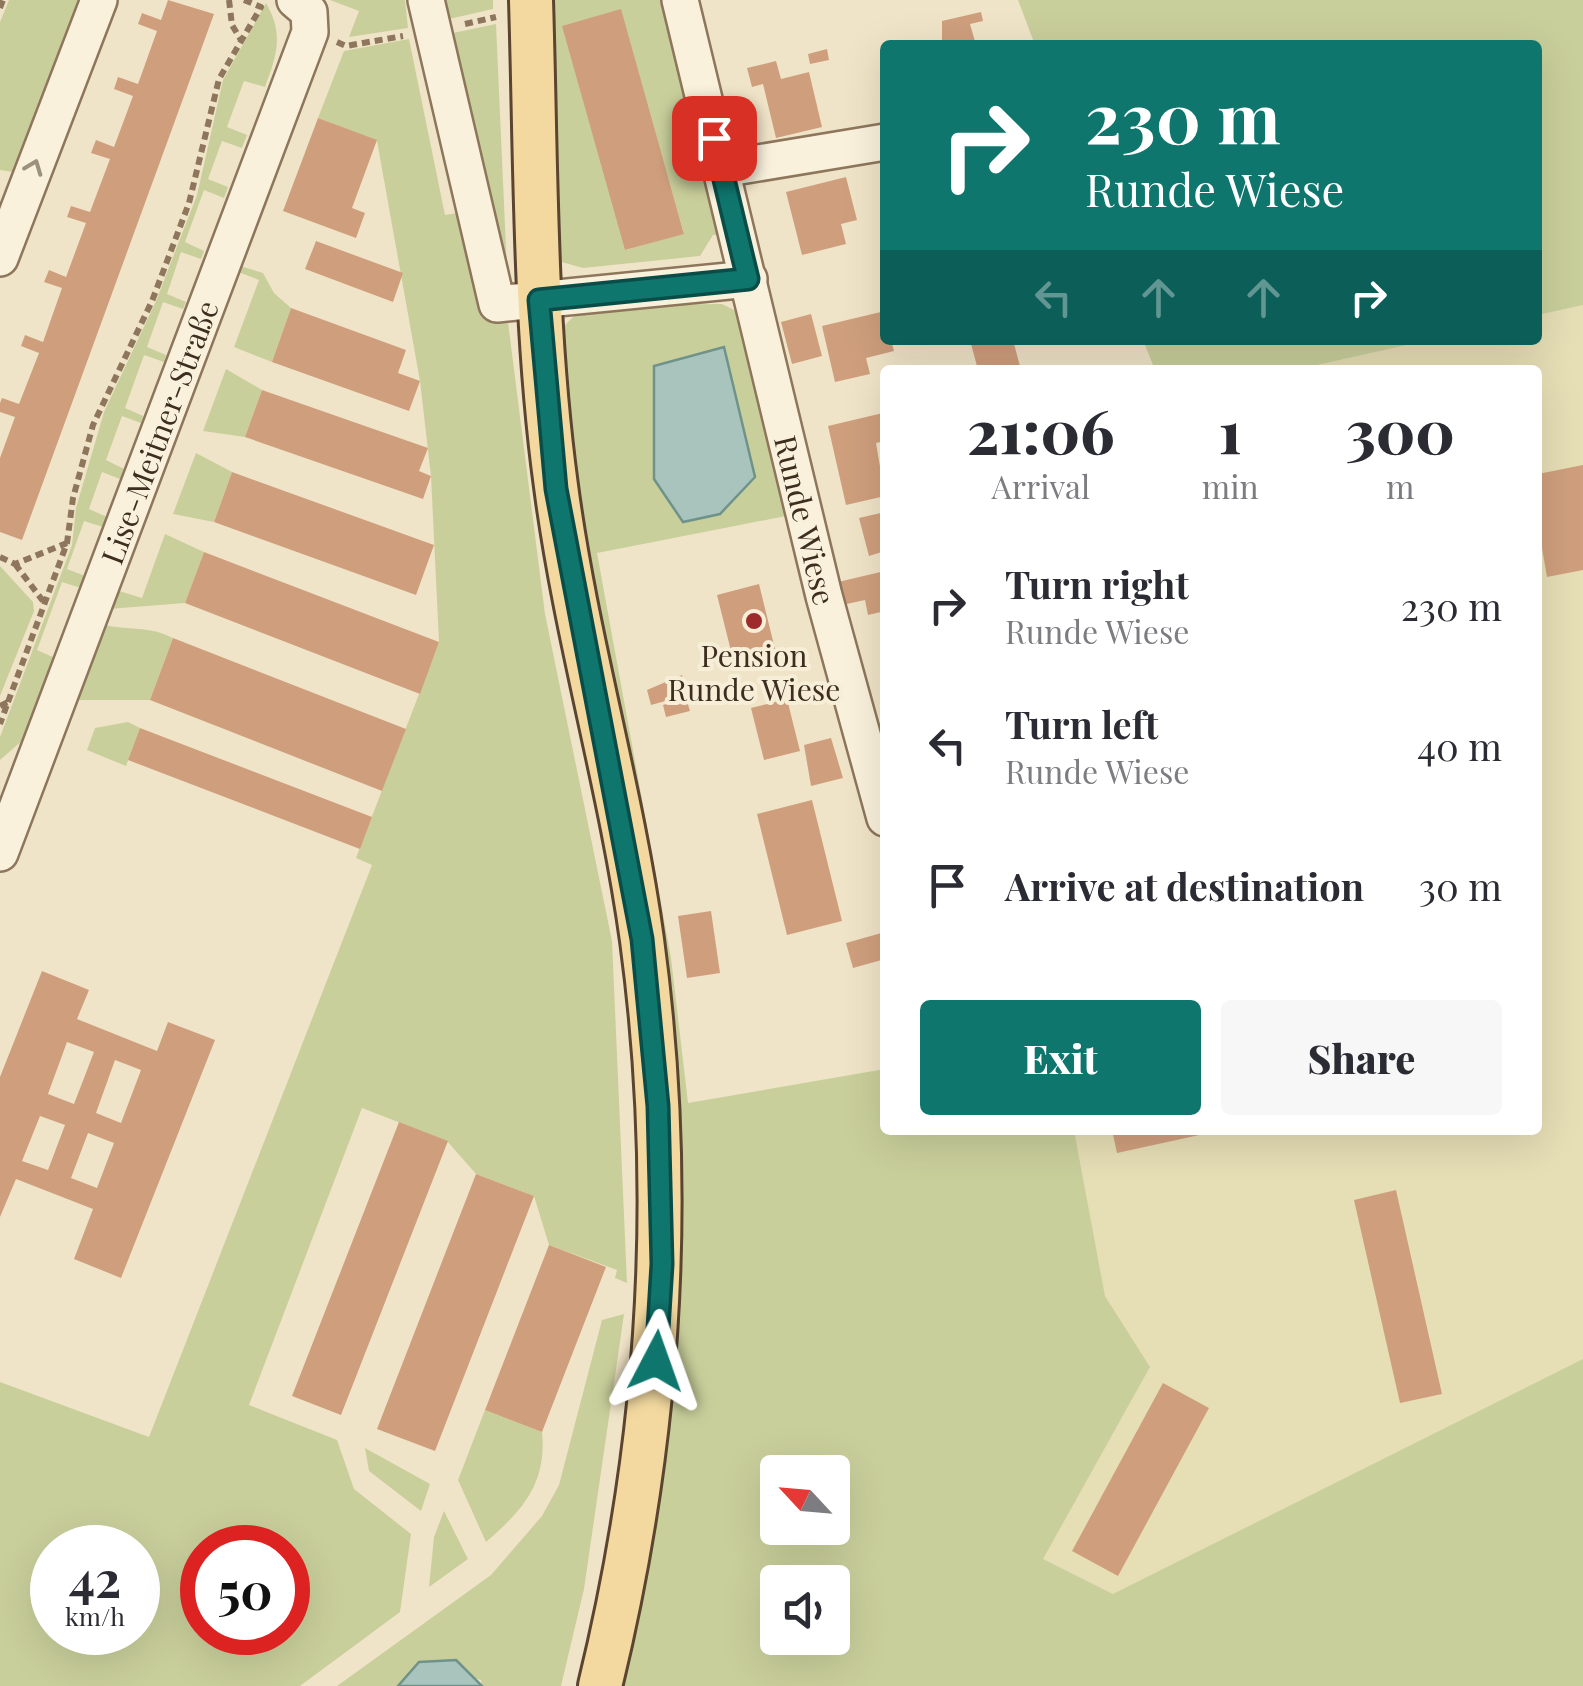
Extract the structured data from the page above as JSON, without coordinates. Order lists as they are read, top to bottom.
{
  "streets": {
    "street": ["Lise-Meitner-Straße", "Runde Wiese"]
  },
  "places": ["Pension Runde Wiese"],
  "north": "top left",
  "page": {
    "turn": ["230 m", "Runde Wiese"],
    "eta": [
      "21:06",
      "Arrival",
      "1",
      "min",
      "300",
      "m"
    ],
    "list": [
      {
        "name": "Turn right",
        "note": "Runde Wiese",
        "value": "230 m"
      },
      {
        "name": "Turn left",
        "note": "Runde Wiese",
        "value": "40 m"
      },
      {
        "name": "Arrive at destination",
        "value": "30 m"
      }
    ],
    "buttons": ["Exit", "Share"],
    "speed": "42 km/h",
    "limit": "50"
  }
}
